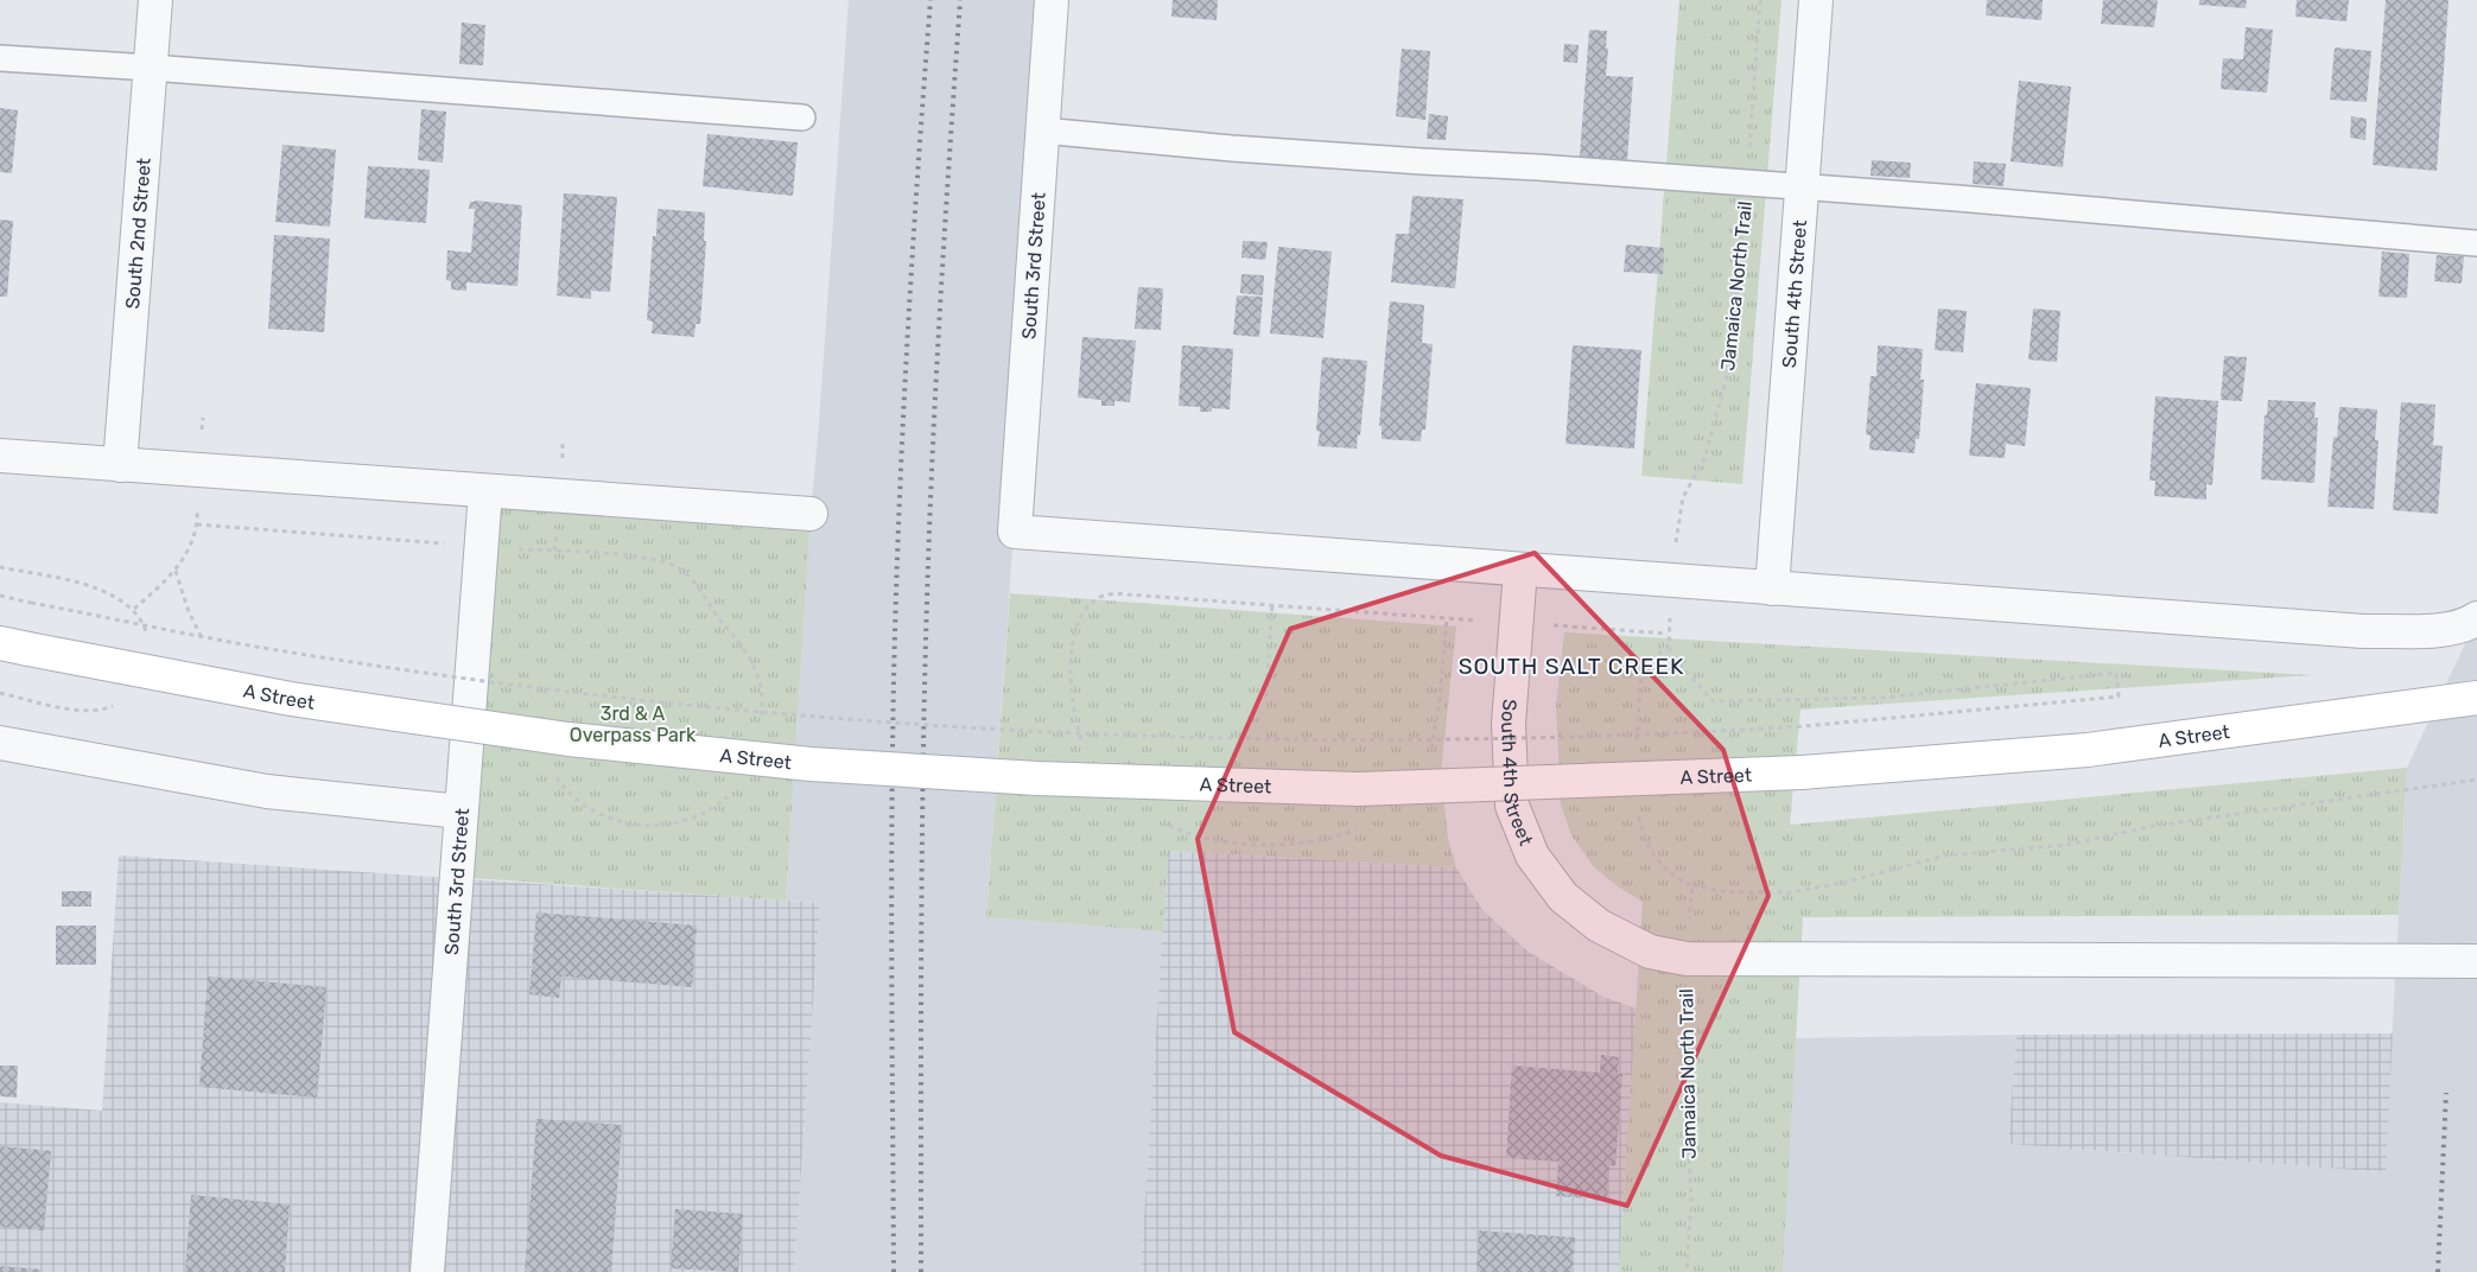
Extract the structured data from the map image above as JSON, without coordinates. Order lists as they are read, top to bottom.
{
  "streets": {
    "main road": ["A Street"],
    "street": ["South 2nd Street", "South 3rd Street", "South 4th Street"],
    "path": ["Jamaica North Trail"]
  },
  "crossings": [
    ["South 3rd Street", "South 4th Street"],
    ["Jamaica North Trail", "South 4th Street"]
  ],
  "districts": ["SOUTH SALT CREEK"],
  "parks": ["3rd & A Overpass Park"]
}
